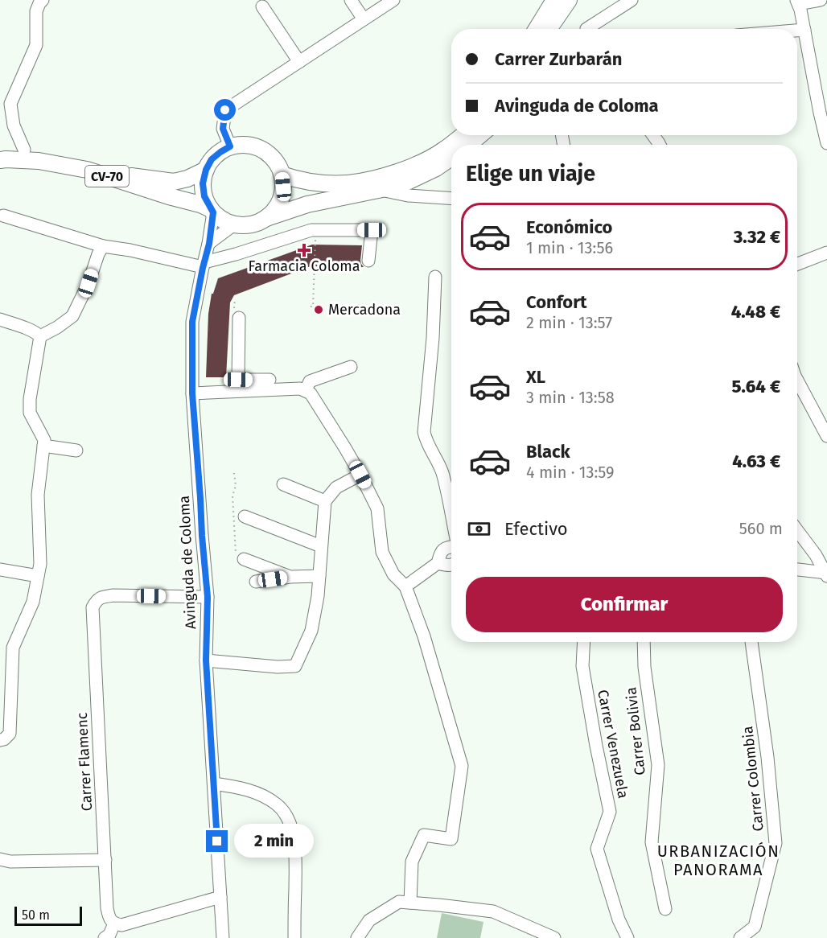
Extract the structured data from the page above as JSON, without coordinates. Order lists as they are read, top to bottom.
{
  "streets": {
    "main road": ["CV-70"],
    "street": [
      "Avinguda de Coloma",
      "Carrer Bolivia",
      "Carrer Venezuela",
      "Carrer Flamenc",
      "Carrer Colombia"
    ]
  },
  "crossings": [
    ["CV-70", "Avinguda de Coloma"],
    ["Avinguda de Coloma", "Carrer Flamenc"]
  ],
  "districts": ["URBANIZACIÓN PANORAMA"],
  "places": {
    "health": ["Farmacia Coloma"],
    "other": ["Mercadona"]
  },
  "scale_bar": "50 m",
  "page": {
    "banner": ["Carrer Zurbarán", "Avinguda de Coloma"],
    "heading": "Elige un viaje",
    "list": [
      {
        "name": "Económico",
        "note": "1 min · 13:56",
        "value": "3.32 €"
      },
      {
        "name": "Confort",
        "note": "2 min · 13:57",
        "value": "4.48 €"
      },
      {
        "name": "XL",
        "note": "3 min · 13:58",
        "value": "5.64 €"
      },
      {
        "name": "Black",
        "note": "4 min · 13:59",
        "value": "4.63 €"
      }
    ],
    "pay": ["Efectivo", "560 m"],
    "buttons": "Confirmar",
    "bubble": "2 min",
    "scale": "50 m"
  }
}
